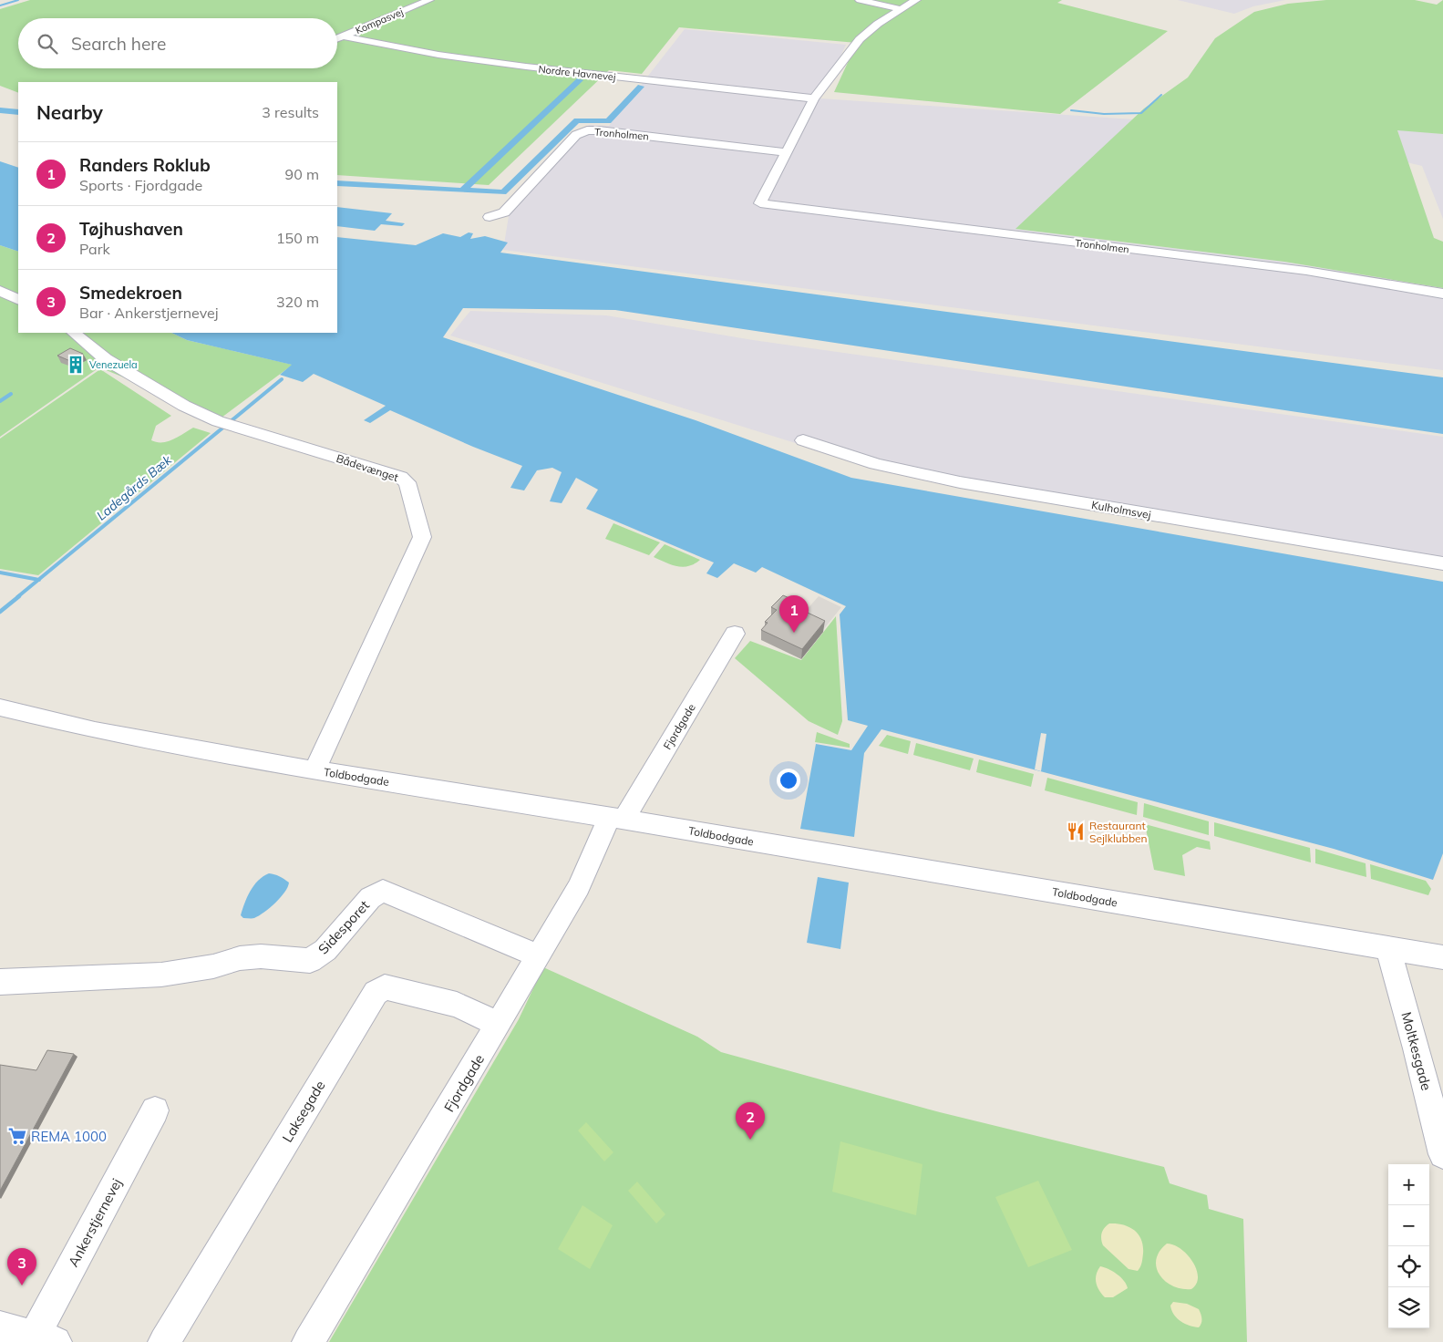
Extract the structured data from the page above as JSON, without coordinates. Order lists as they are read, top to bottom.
{
  "streets": {
    "street": [
      "Kompasvej",
      "Nordre Havnevej",
      "Tronholmen",
      "Bådevænget",
      "Kulholmsvej",
      "Fjordgade",
      "Toldbodgade",
      "Sidesporet",
      "Moltkesgade",
      "Laksegade",
      "Ankerstjernevej"
    ]
  },
  "crossings": [
    ["Kompasvej", "Nordre Havnevej"],
    ["Bådevænget", "Toldbodgade"],
    ["Fjordgade", "Toldbodgade"],
    ["Fjordgade", "Sidesporet"],
    ["Fjordgade", "Laksegade"],
    ["Toldbodgade", "Moltkesgade"]
  ],
  "water": ["Ladegårds Bæk"],
  "places": {
    "building": ["Venezuela"],
    "restaurant": ["Restaurant Sejlklubben"],
    "supermarket": ["REMA 1000"]
  },
  "page": {
    "search": "Search here",
    "heading": ["Nearby", "3 results"],
    "list": [
      {
        "mark": "1",
        "name": "Randers Roklub",
        "note": "Sports · Fjordgade",
        "value": "90 m"
      },
      {
        "mark": "2",
        "name": "Tøjhushaven",
        "note": "Park",
        "value": "150 m"
      },
      {
        "mark": "3",
        "name": "Smedekroen",
        "note": "Bar · Ankerstjernevej",
        "value": "320 m"
      }
    ],
    "pins": ["1", "2", "3"],
    "map_buttons": ["+", "−"]
  }
}
